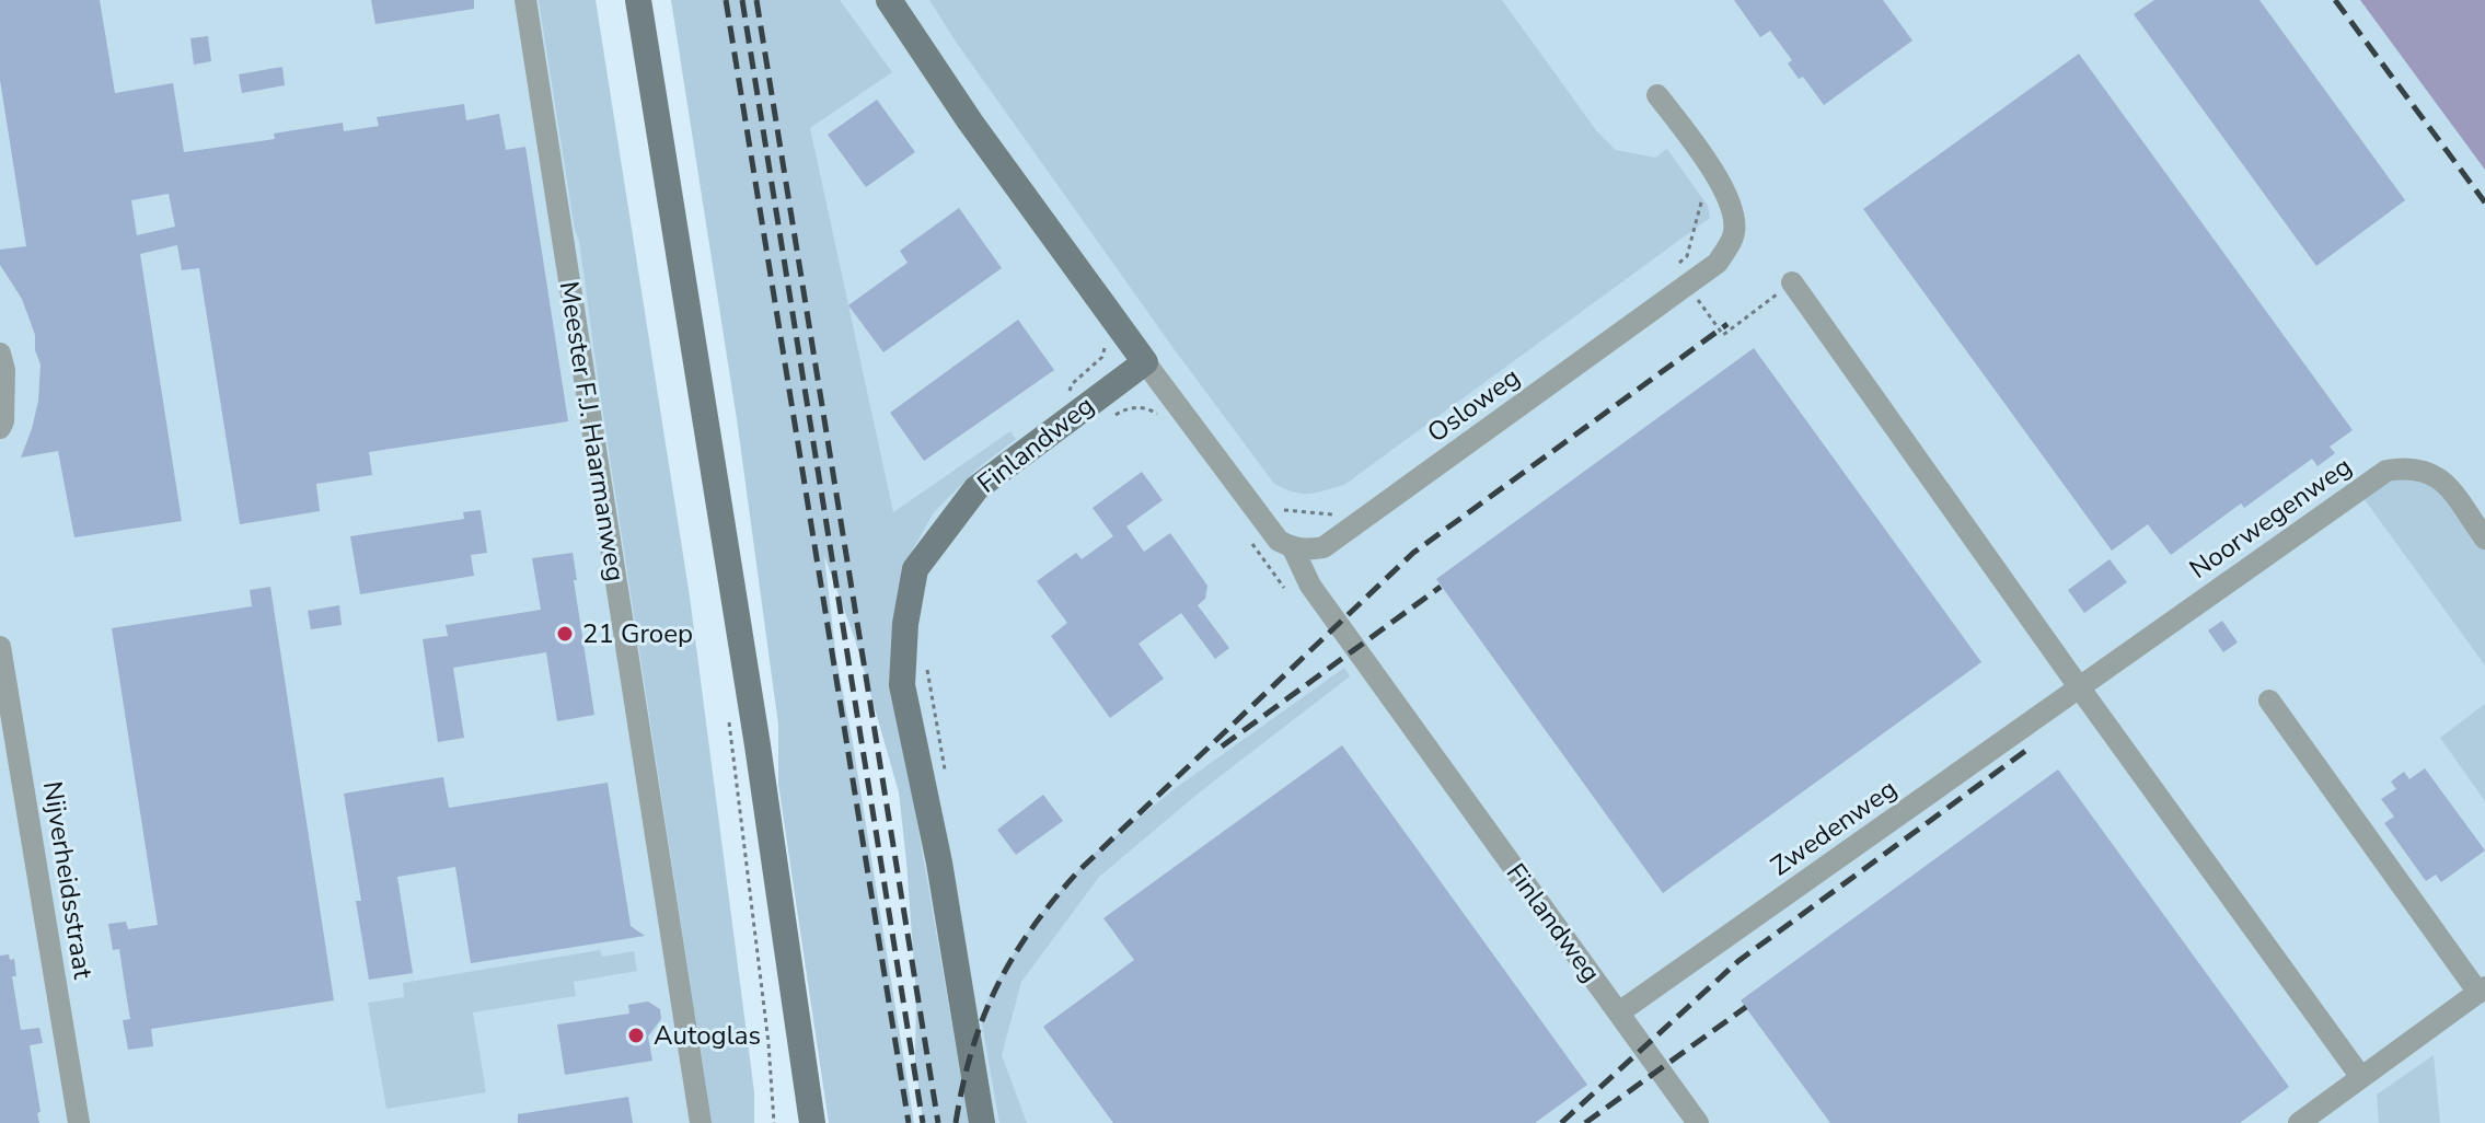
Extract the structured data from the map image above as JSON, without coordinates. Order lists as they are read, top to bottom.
{
  "streets": {
    "street": [
      "Osloweg",
      "Meester F.J. Haarmanweg",
      "Finlandweg",
      "Noorwegenweg",
      "Zwedenweg",
      "Nijverheidsstraat"
    ]
  },
  "crossings": [
    ["Osloweg", "Finlandweg"],
    ["Finlandweg", "Zwedenweg"],
    ["Noorwegenweg", "Zwedenweg"]
  ],
  "places": ["21 Groep", "Autoglas"]
}
